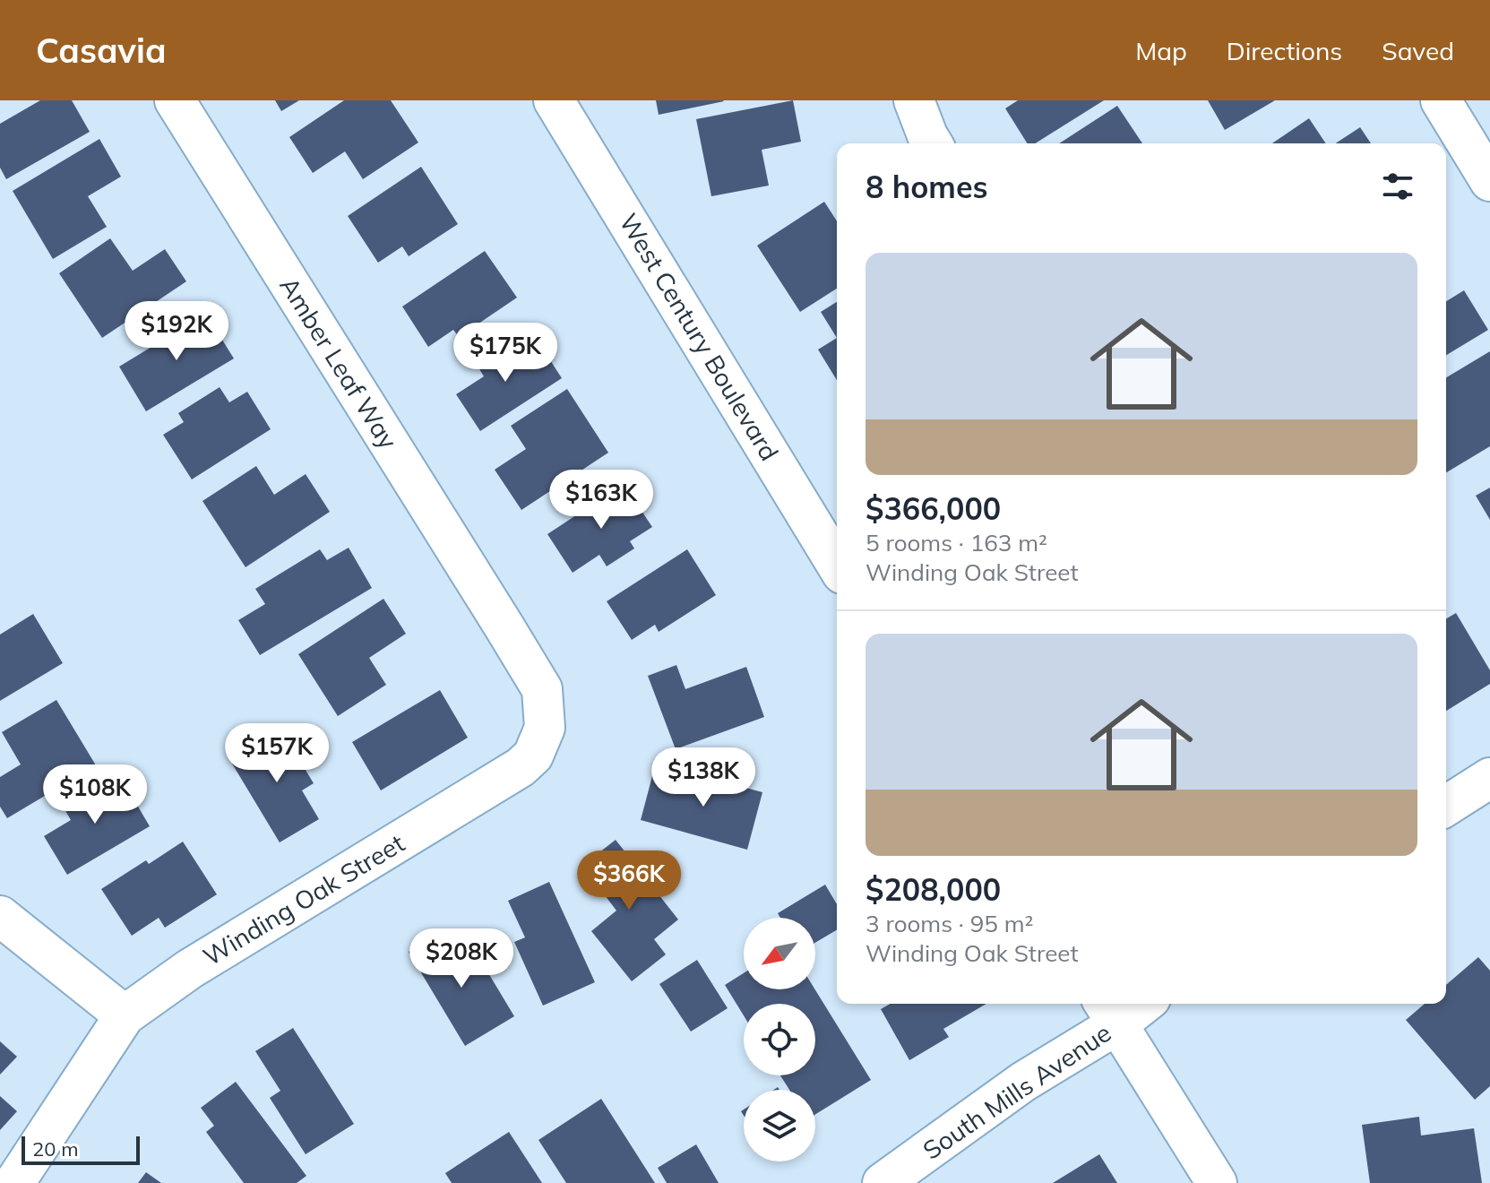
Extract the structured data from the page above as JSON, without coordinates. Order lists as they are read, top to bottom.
{
  "streets": {
    "street": [
      "West Century Boulevard",
      "Amber Leaf Way",
      "Winding Oak Street",
      "South Mills Avenue"
    ]
  },
  "crossings": [
    ["Amber Leaf Way", "Winding Oak Street"]
  ],
  "scale_bar": "20 m",
  "north": "bottom left",
  "page": {
    "header": "Casavia",
    "nav": ["Map", "Directions", "Saved"],
    "heading": "8 homes",
    "list": [
      {
        "name": "$366,000",
        "note": "5 rooms · 163 m² · Winding Oak Street"
      },
      {
        "name": "$208,000",
        "note": "3 rooms · 95 m² · Winding Oak Street"
      }
    ],
    "price": [
      "$192K",
      "$175K",
      "$163K",
      "$157K",
      "$138K",
      "$108K",
      "$366K",
      "$208K"
    ],
    "scale": "20 m"
  }
}
